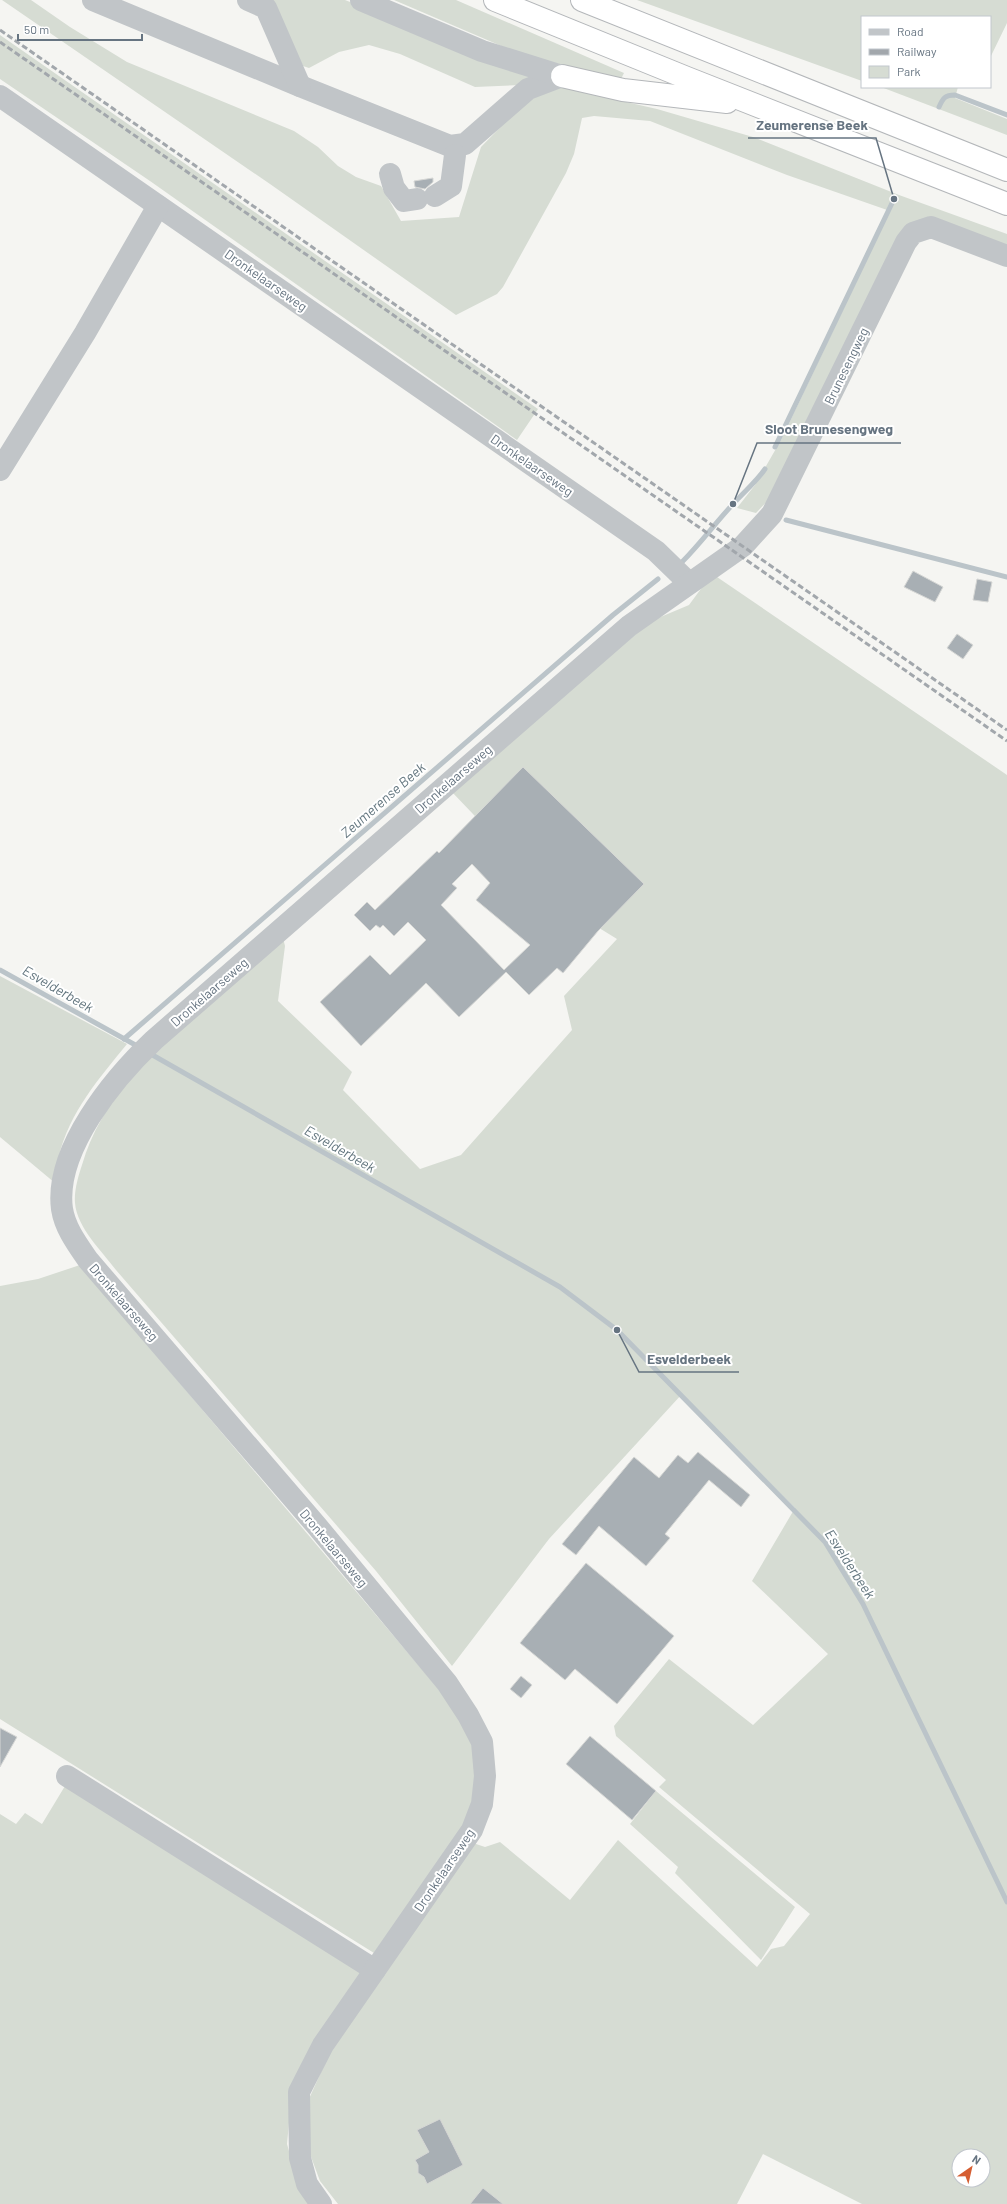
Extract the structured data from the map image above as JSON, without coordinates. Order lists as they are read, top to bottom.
{
  "streets": {
    "street": ["Dronkelaarseweg", "Brunesengweg"]
  },
  "crossings": [
    ["Dronkelaarseweg", "Brunesengweg"]
  ],
  "water": ["Zeumerense Beek", "Esvelderbeek"],
  "places": ["Zeumerense Beek", "Sloot Brunesengweg", "Esvelderbeek"],
  "legend": ["Road", "Railway", "Park"],
  "scale_bar": "50 m",
  "north": "top right"
}
